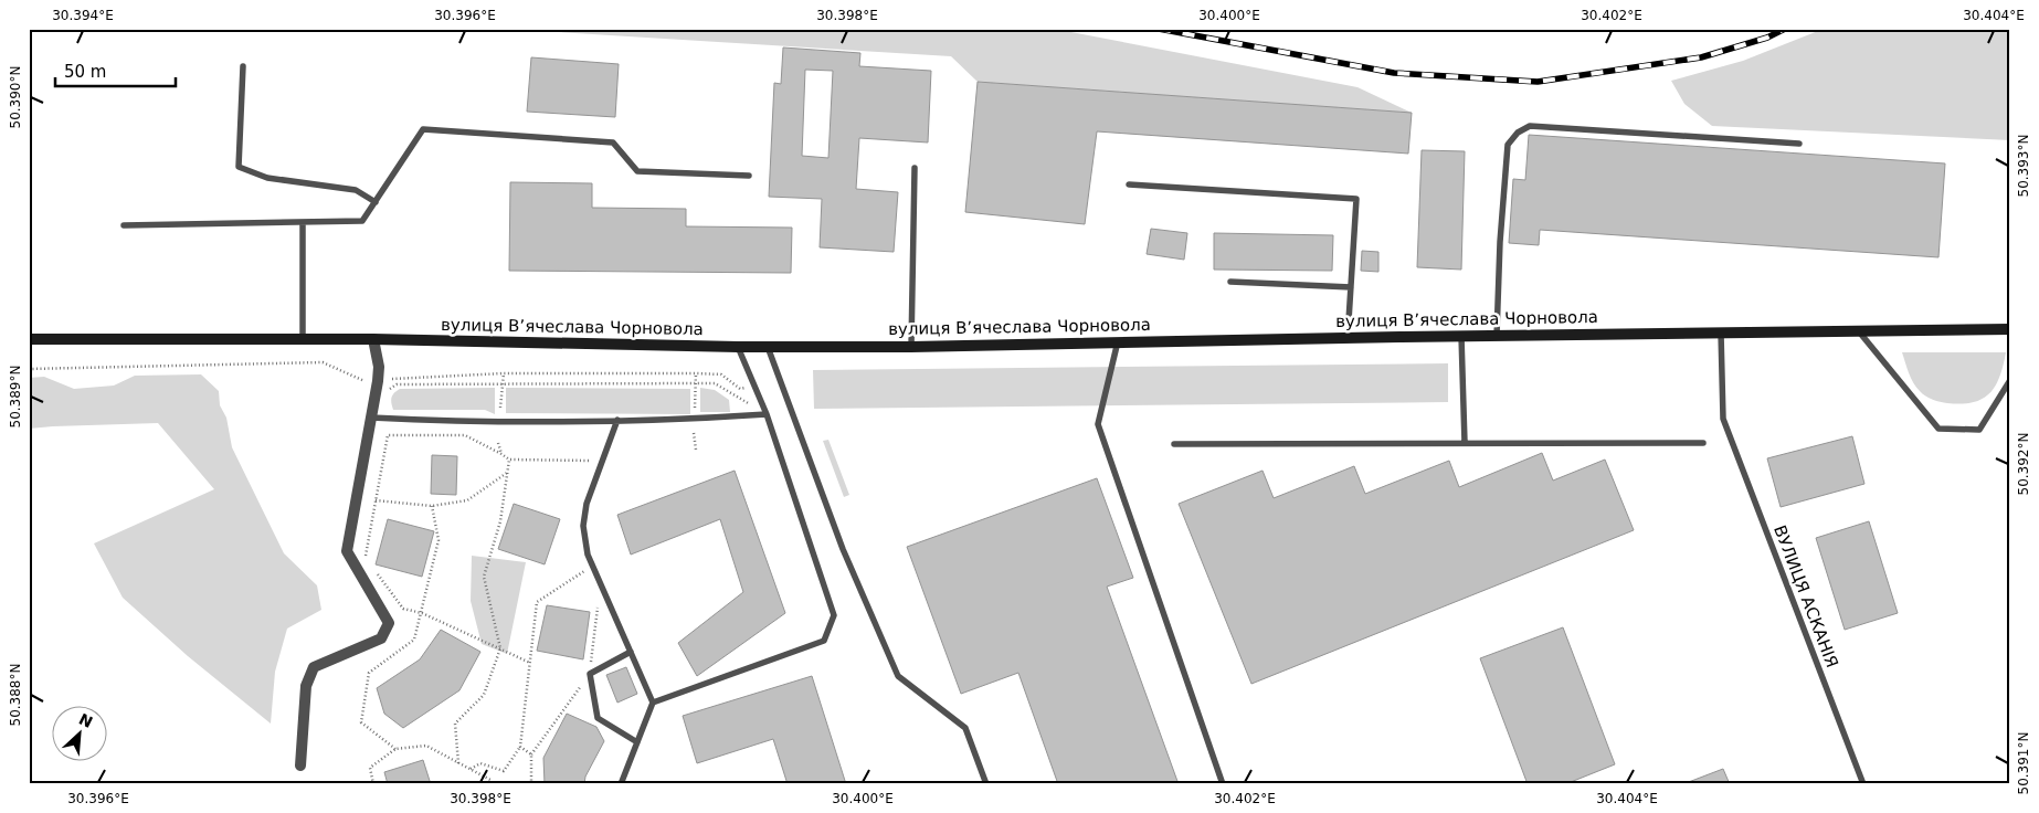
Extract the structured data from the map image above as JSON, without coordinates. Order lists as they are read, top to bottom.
{
  "streets": {
    "main road": ["вулиця Вʼячеслава Чорновола"],
    "lane": ["ВУЛИЦЯ АСКАНІЯ"]
  },
  "crossings": [
    ["вулиця Вʼячеслава Чорновола", "ВУЛИЦЯ АСКАНІЯ"]
  ],
  "scale_bar": "50 m",
  "north": "top right",
  "coordinates": [
    "30.394°E",
    "30.396°E",
    "30.398°E",
    "30.400°E",
    "30.402°E",
    "30.404°E",
    "50.390°N",
    "50.393°N",
    "50.389°N",
    "50.392°N",
    "50.388°N",
    "50.391°N"
  ]
}
